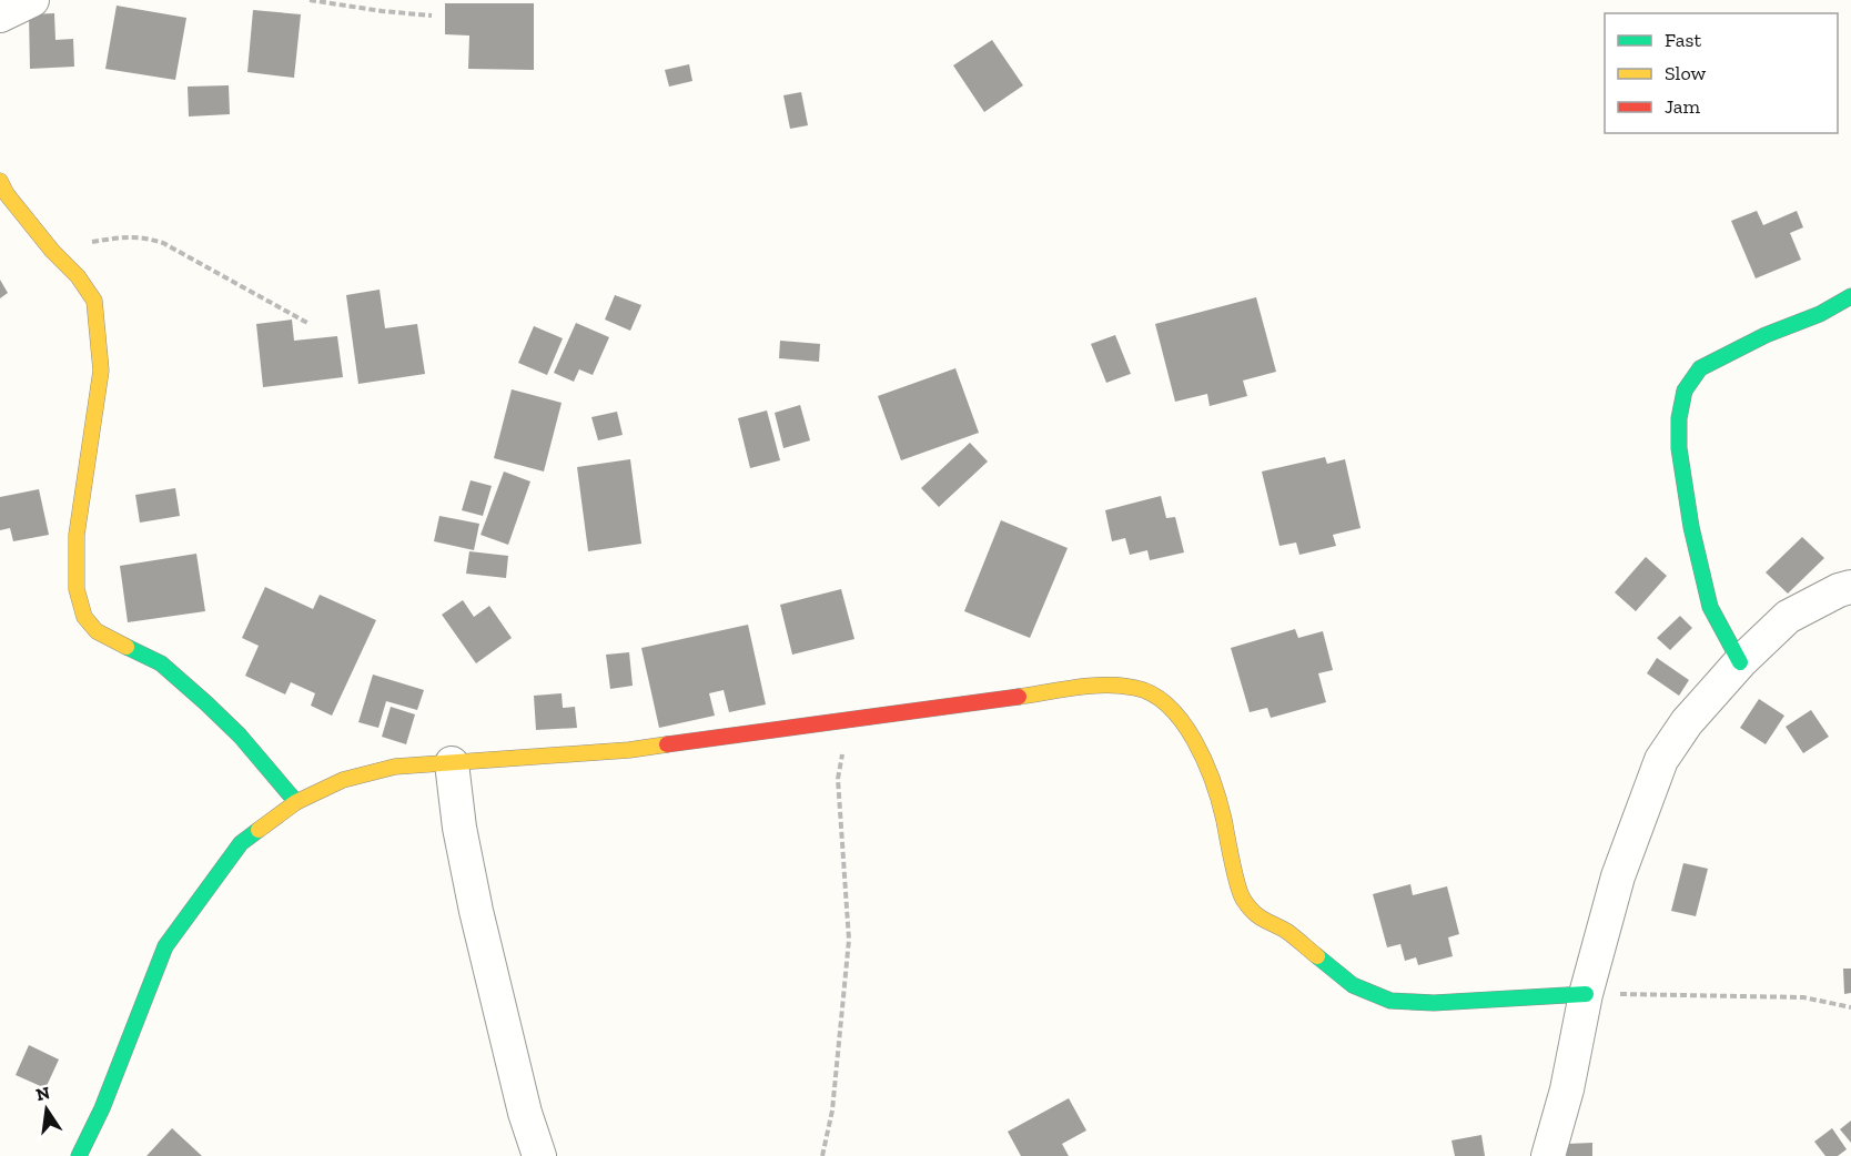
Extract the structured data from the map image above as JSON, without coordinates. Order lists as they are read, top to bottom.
{
  "legend": ["Fast", "Slow", "Jam"],
  "north": "top"
}
